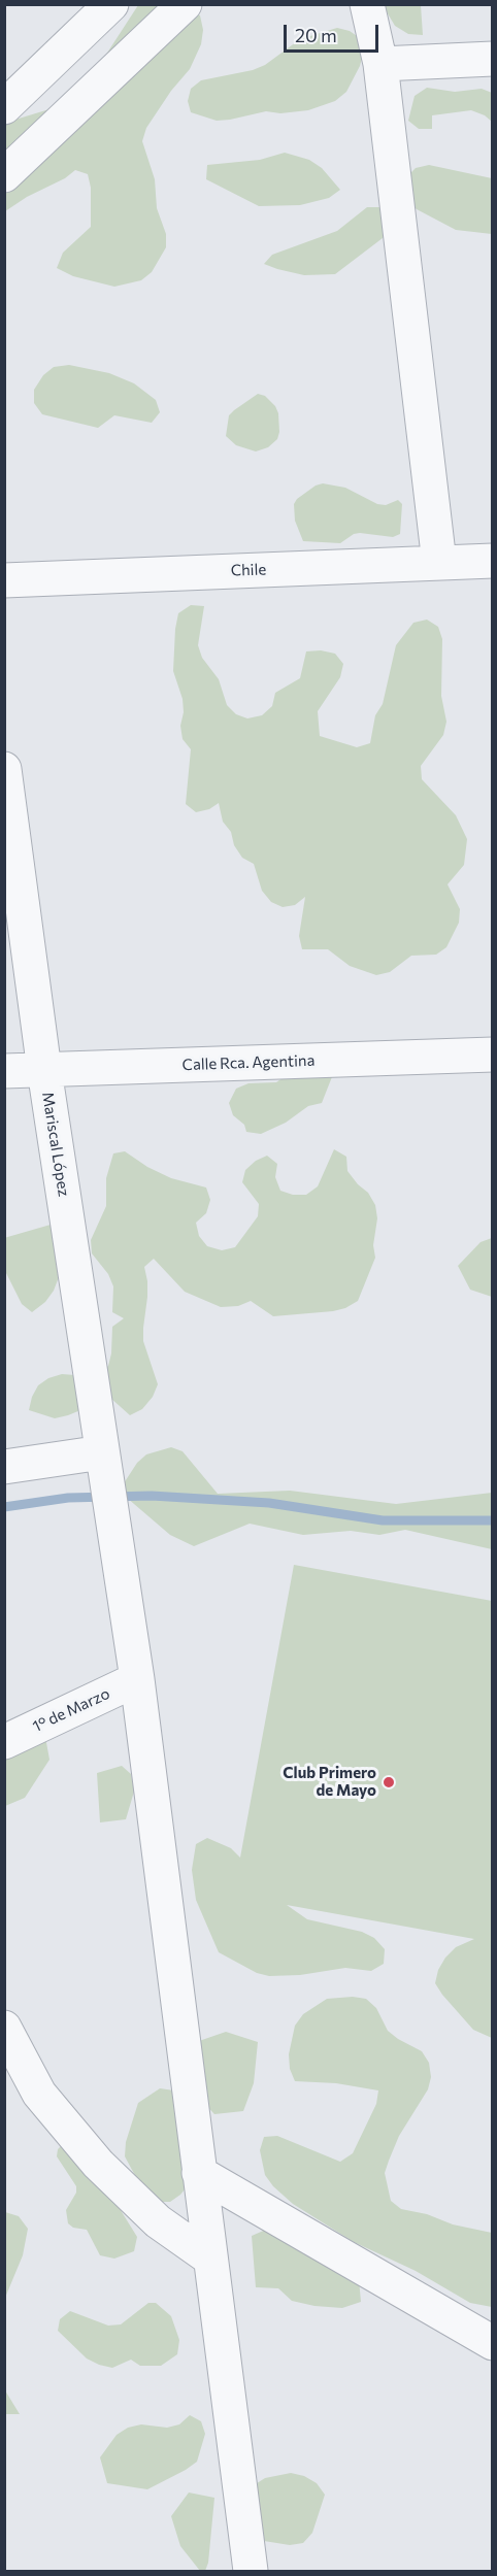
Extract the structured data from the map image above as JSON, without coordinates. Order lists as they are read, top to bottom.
{
  "streets": {
    "street": [
      "Chile",
      "Calle Rca. Agentina",
      "Mariscal López",
      "1° de Marzo"
    ]
  },
  "crossings": [
    ["Calle Rca. Agentina", "Mariscal López"],
    ["Mariscal López", "1° de Marzo"]
  ],
  "places": ["Club Primero de Mayo"],
  "scale_bar": "20 m"
}
